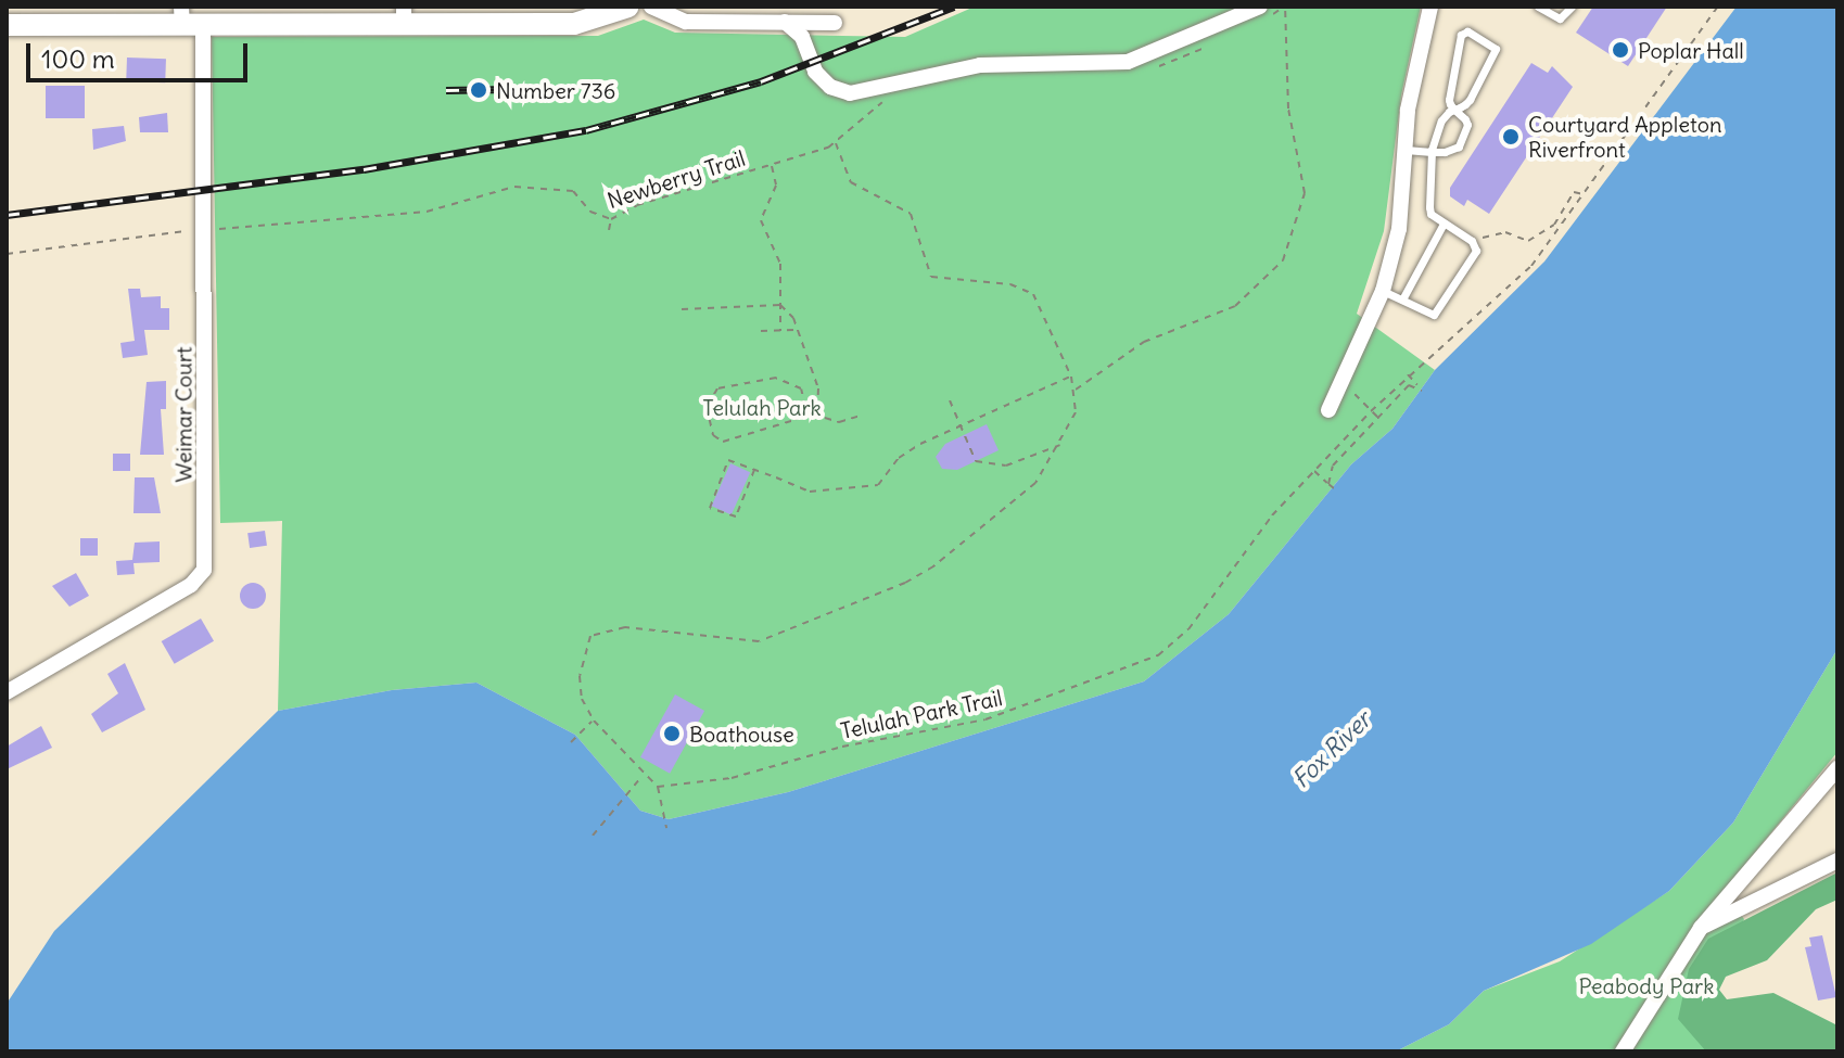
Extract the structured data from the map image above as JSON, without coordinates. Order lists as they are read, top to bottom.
{
  "streets": {
    "street": ["Weimar Court"],
    "path": ["Newberry Trail", "Telulah Park Trail"]
  },
  "crossings": [
    ["Newberry Trail", "Weimar Court"]
  ],
  "water": ["Fox River"],
  "parks": ["Telulah Park", "Peabody Park"],
  "places": [
    "Poplar Hall",
    "Number 736",
    "Courtyard Appleton Riverfront",
    "Boathouse"
  ],
  "scale_bar": "100 m"
}
